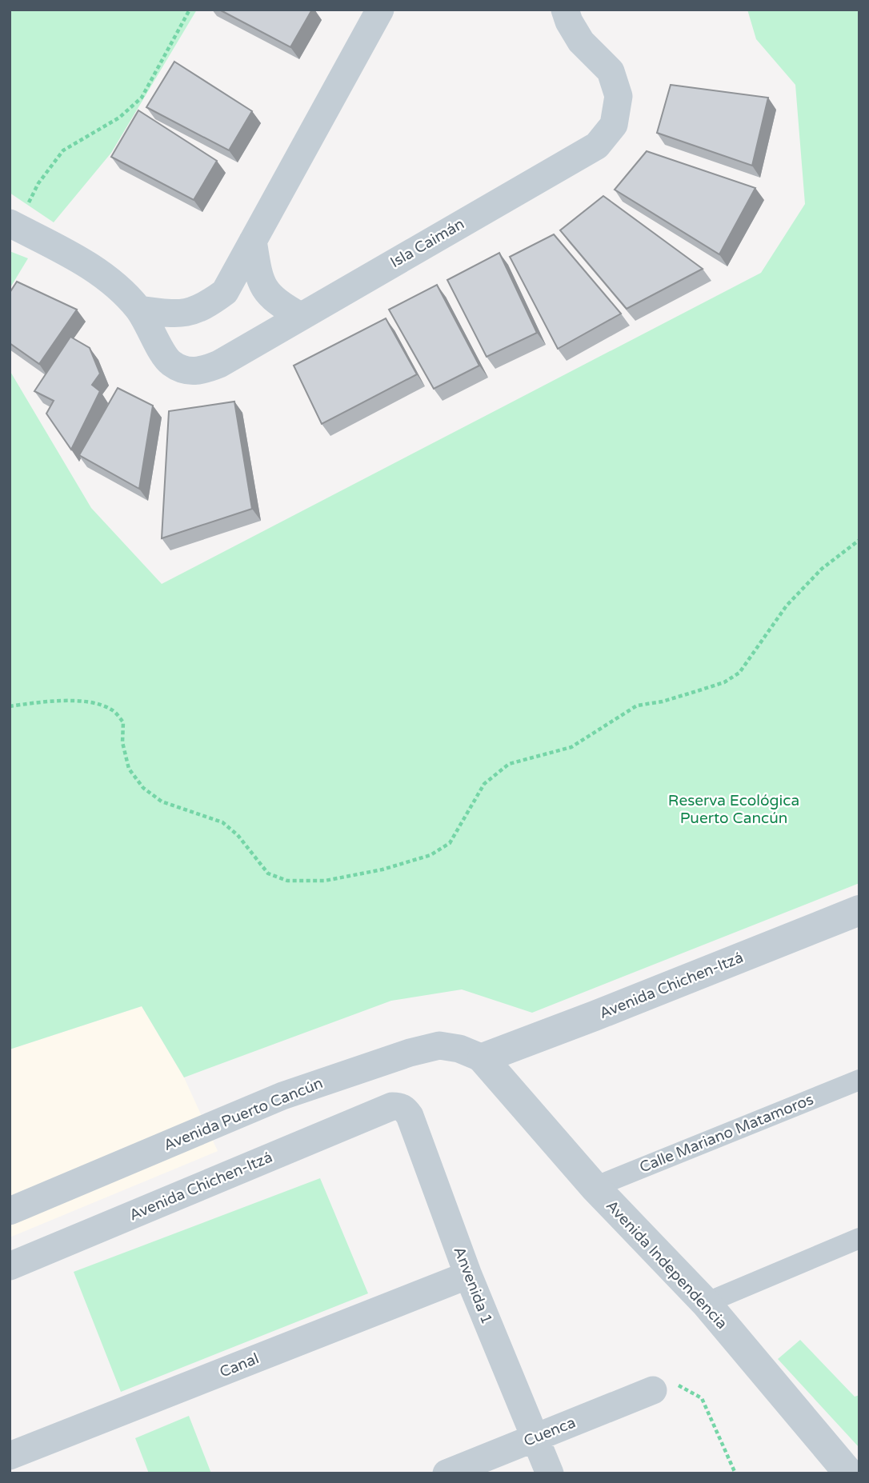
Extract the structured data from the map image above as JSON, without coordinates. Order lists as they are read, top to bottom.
{
  "streets": {
    "street": [
      "Isla Caimán",
      "Avenida Chichen-Itzá",
      "Avenida Puerto Cancún",
      "Calle Mariano Matamoros",
      "Avenida Independencia",
      "Anvenida 1",
      "Canal",
      "Cuenca"
    ]
  },
  "crossings": [
    ["Avenida Chichen-Itzá", "Avenida Puerto Cancún"],
    ["Avenida Chichen-Itzá", "Avenida Independencia"],
    ["Avenida Chichen-Itzá", "Anvenida 1"],
    ["Avenida Puerto Cancún", "Avenida Independencia"],
    ["Calle Mariano Matamoros", "Avenida Independencia"],
    ["Anvenida 1", "Canal"],
    ["Anvenida 1", "Cuenca"]
  ],
  "parks": ["Reserva Ecológica Puerto Cancún"]
}
